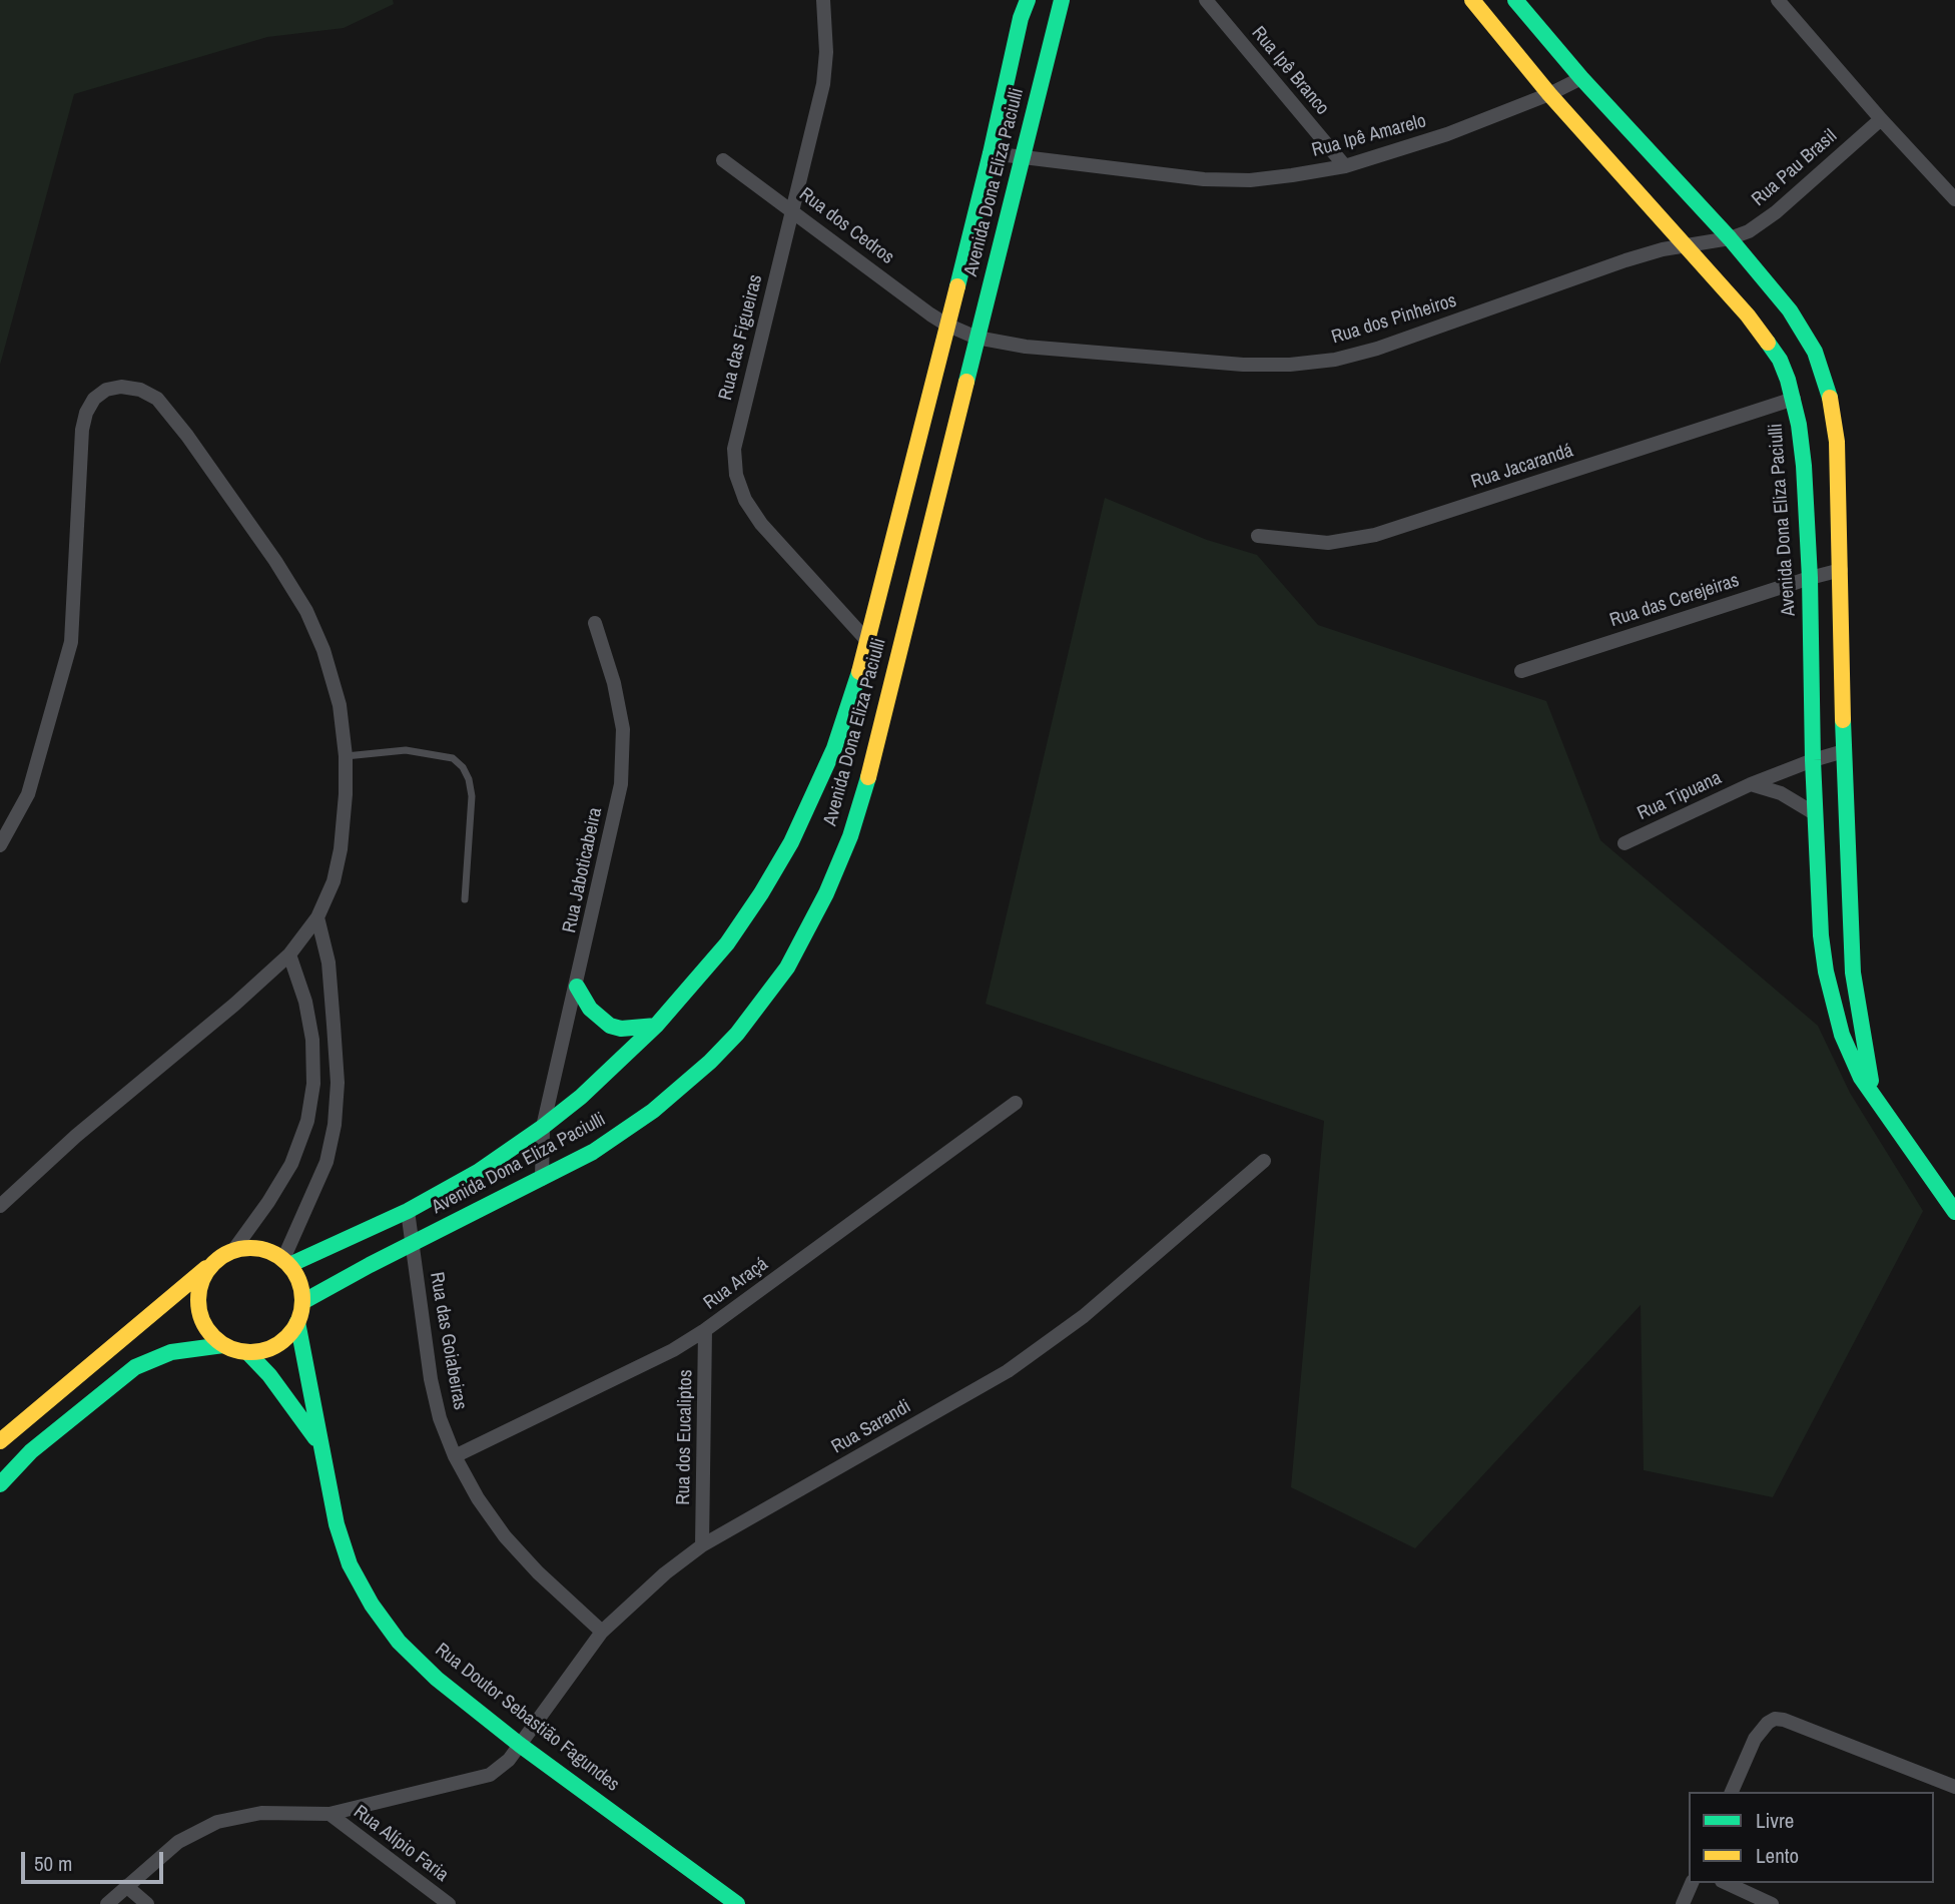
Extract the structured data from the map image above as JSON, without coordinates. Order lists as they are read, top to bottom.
{
  "streets": {
    "street": [
      "Rua Ipê Branco",
      "Rua Ipê Amarelo",
      "Rua Pau Brasil",
      "Avenida Dona Eliza Paciulli",
      "Rua dos Cedros",
      "Rua dos Pinheiros",
      "Rua das Figueiras",
      "Rua Jacarandá",
      "Rua das Cerejeiras",
      "Rua Tipuana",
      "Rua Jaboticabeira",
      "Rua Araçá",
      "Rua das Goiabeiras",
      "Rua Sarandi",
      "Rua dos Eucaliptos",
      "Rua Doutor Sebastião Fagundes",
      "Rua Alípio Faria"
    ]
  },
  "crossings": [
    ["Rua Ipê Branco", "Rua Ipê Amarelo"],
    ["Rua Ipê Amarelo", "Avenida Dona Eliza Paciulli"],
    ["Rua Pau Brasil", "Avenida Dona Eliza Paciulli"],
    ["Rua Pau Brasil", "Rua dos Pinheiros"],
    ["Avenida Dona Eliza Paciulli", "Rua dos Cedros"],
    ["Avenida Dona Eliza Paciulli", "Rua dos Pinheiros"],
    ["Avenida Dona Eliza Paciulli", "Rua das Figueiras"],
    ["Avenida Dona Eliza Paciulli", "Rua Jacarandá"],
    ["Avenida Dona Eliza Paciulli", "Rua das Cerejeiras"],
    ["Avenida Dona Eliza Paciulli", "Rua Tipuana"],
    ["Avenida Dona Eliza Paciulli", "Rua Jaboticabeira"],
    ["Avenida Dona Eliza Paciulli", "Rua das Goiabeiras"],
    ["Avenida Dona Eliza Paciulli", "Rua Doutor Sebastião Fagundes"],
    ["Rua dos Cedros", "Rua dos Pinheiros"],
    ["Rua dos Cedros", "Rua das Figueiras"],
    ["Rua Araçá", "Rua das Goiabeiras"],
    ["Rua Araçá", "Rua dos Eucaliptos"],
    ["Rua das Goiabeiras", "Rua Sarandi"],
    ["Rua Sarandi", "Rua dos Eucaliptos"],
    ["Rua Sarandi", "Rua Doutor Sebastião Fagundes"],
    ["Rua Sarandi", "Rua Alípio Faria"]
  ],
  "legend": ["Livre", "Lento"],
  "scale_bar": "50 m"
}
